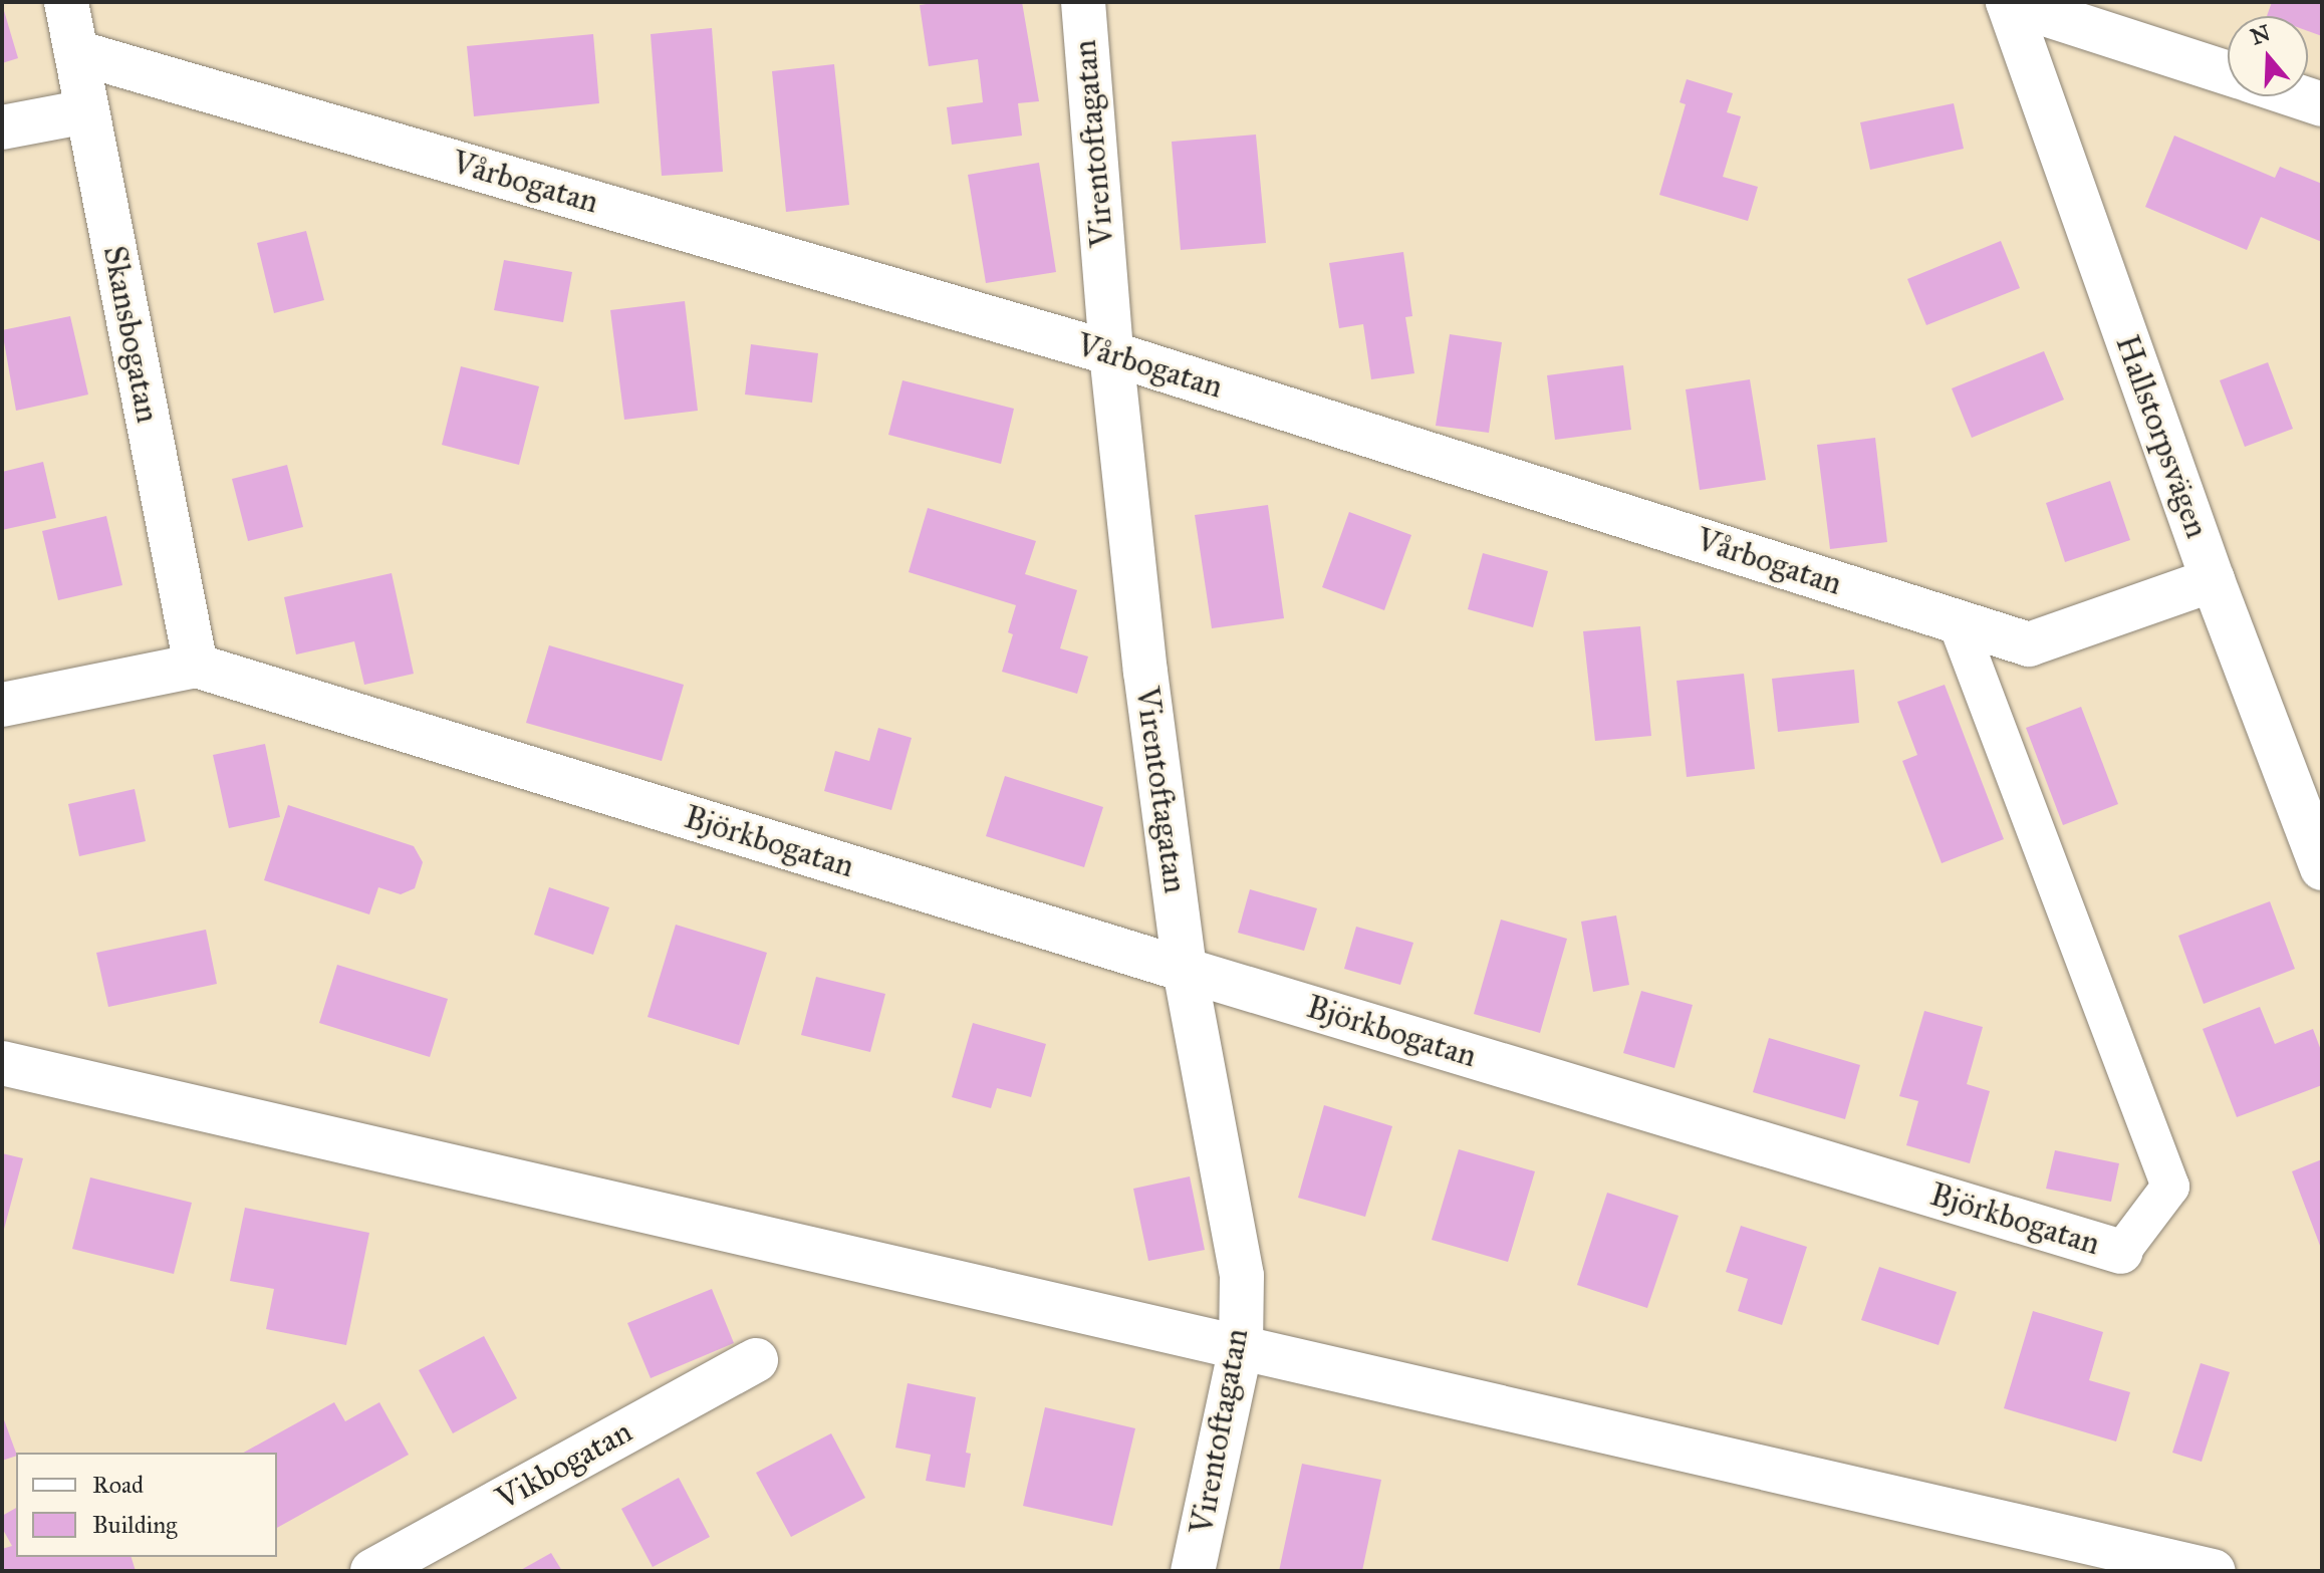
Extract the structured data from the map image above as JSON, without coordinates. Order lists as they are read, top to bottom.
{
  "streets": {
    "street": [
      "Virentoftagatan",
      "Vårbogatan",
      "Skansbogatan",
      "Hallstorpsvägen",
      "Björkbogatan",
      "Vikbogatan"
    ]
  },
  "crossings": [
    ["Virentoftagatan", "Vårbogatan"],
    ["Virentoftagatan", "Björkbogatan"],
    ["Vårbogatan", "Skansbogatan"],
    ["Vårbogatan", "Hallstorpsvägen"],
    ["Vårbogatan", "Björkbogatan"],
    ["Skansbogatan", "Björkbogatan"]
  ],
  "legend": ["Road", "Building"],
  "north": "top"
}
